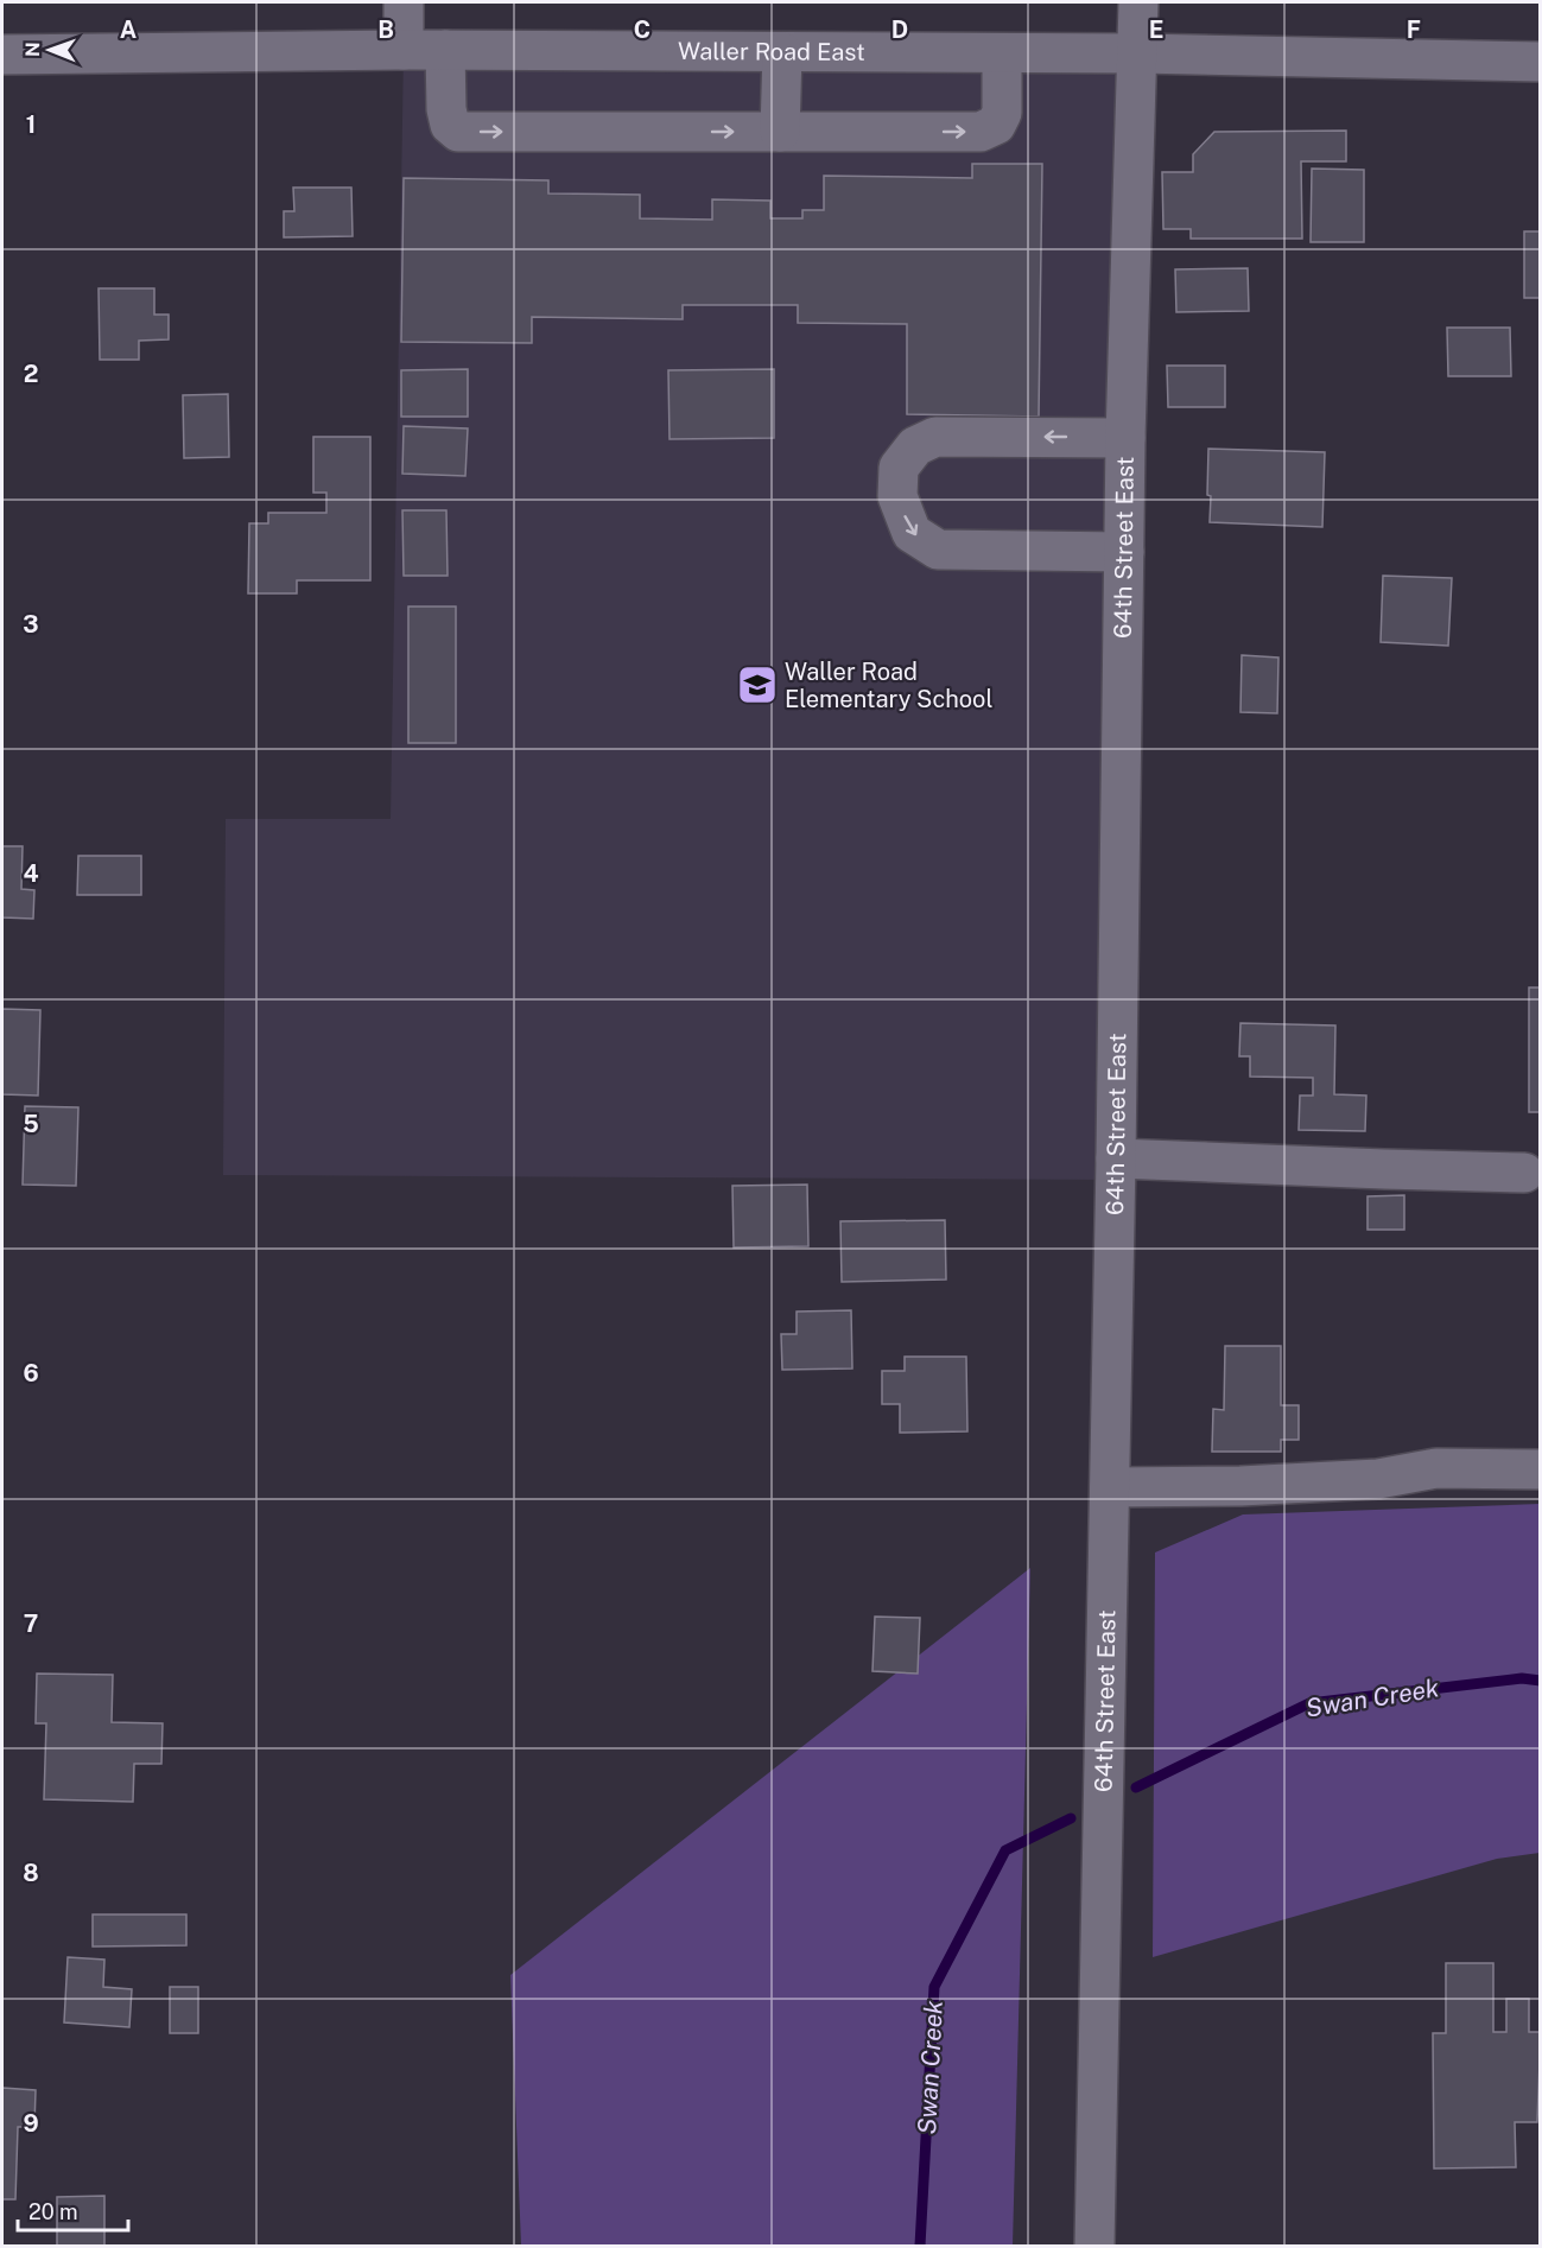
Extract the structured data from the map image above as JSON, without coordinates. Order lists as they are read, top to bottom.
{
  "streets": {
    "street": ["Waller Road East", "64th Street East"]
  },
  "crossings": [
    ["Waller Road East", "64th Street East"]
  ],
  "water": ["Swan Creek"],
  "places": {
    "school or university": ["Waller Road Elementary School"]
  },
  "scale_bar": "20 m",
  "north": "left",
  "grid": {
    "columns": [
      "A",
      "B",
      "C",
      "D",
      "E",
      "F"
    ],
    "rows": [
      "1",
      "2",
      "3",
      "4",
      "5",
      "6",
      "7",
      "8",
      "9"
    ]
  }
}
